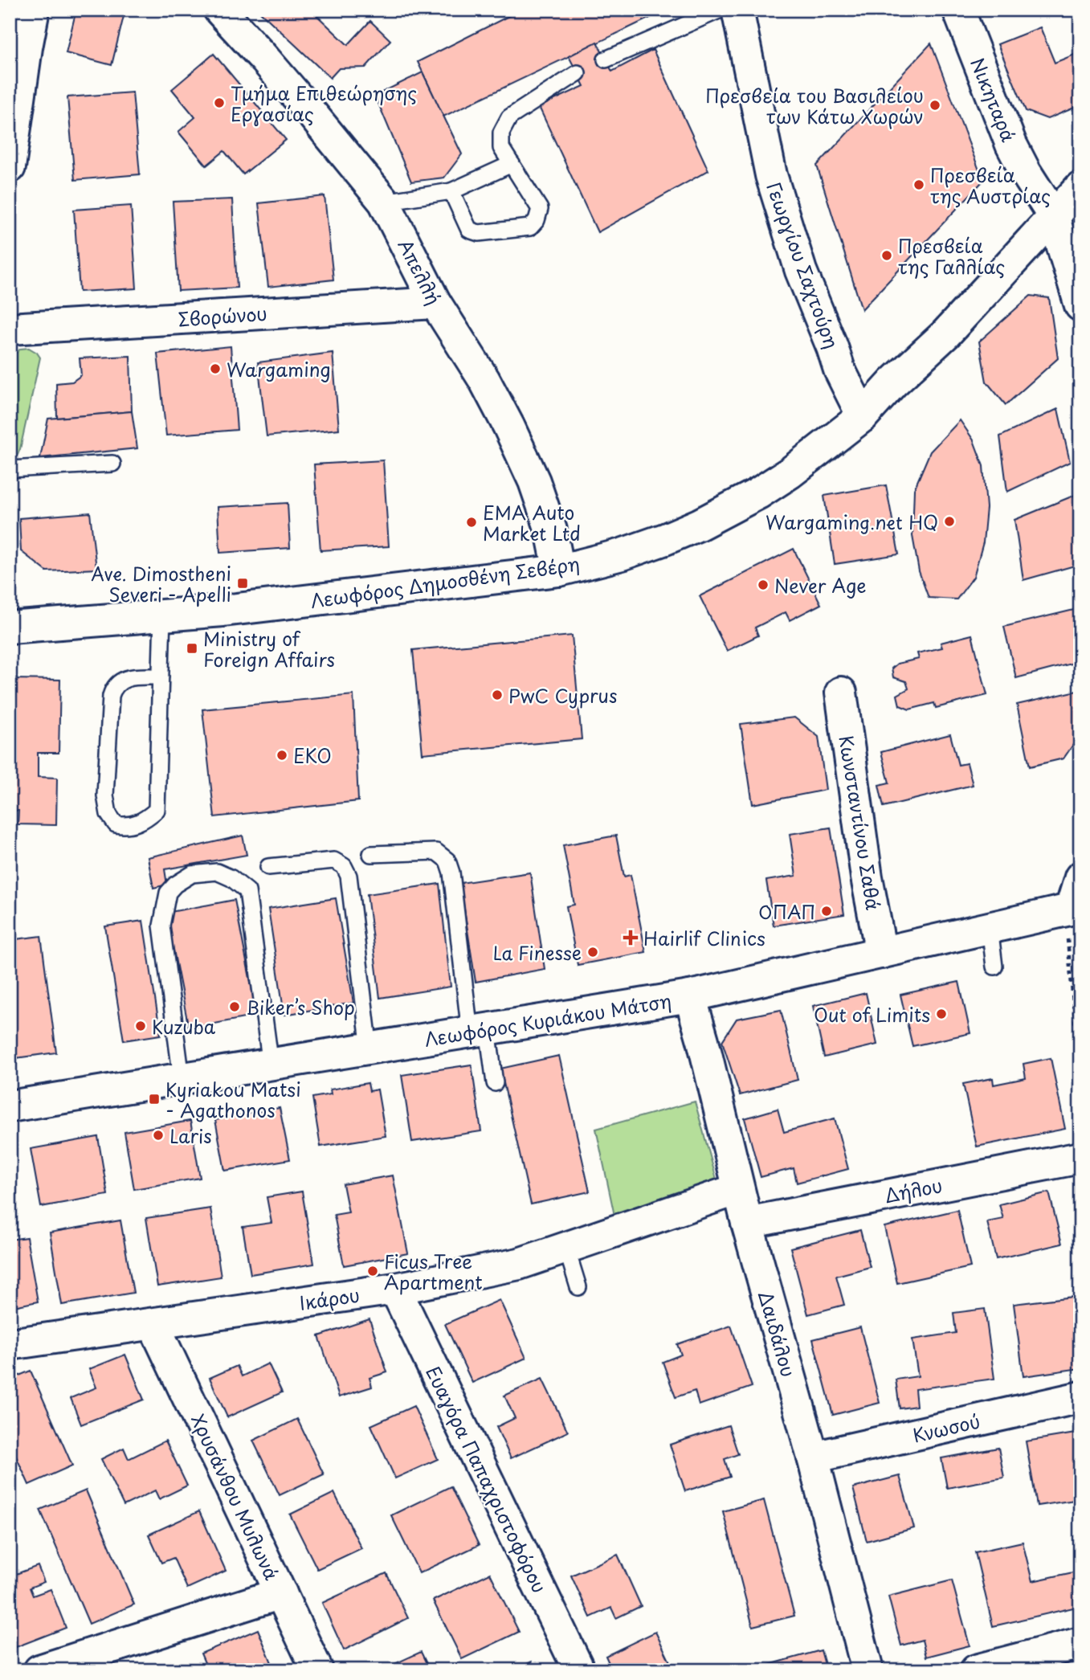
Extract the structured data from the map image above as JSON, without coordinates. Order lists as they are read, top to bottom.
{
  "streets": {
    "street": [
      "Νικηταρά",
      "Γεωργίου Σαχτούρη",
      "Απελλή",
      "Σβορώνου",
      "Λεωφόρος Δημοσθένη Σεβέρη",
      "Κωνσταντίνου Σαθά",
      "Λεωφόρος Κυριάκου Μάτση",
      "Δήλου",
      "Ικάρου",
      "Δαιδάλου",
      "Κνωσού",
      "Ευαγόρα Παπαχριστοφόρου",
      "Χρυσάνθου Μυλωνά"
    ]
  },
  "crossings": [
    ["Νικηταρά", "Λεωφόρος Δημοσθένη Σεβέρη"],
    ["Γεωργίου Σαχτούρη", "Λεωφόρος Δημοσθένη Σεβέρη"],
    ["Απελλή", "Σβορώνου"],
    ["Απελλή", "Λεωφόρος Δημοσθένη Σεβέρη"],
    ["Κωνσταντίνου Σαθά", "Λεωφόρος Κυριάκου Μάτση"],
    ["Λεωφόρος Κυριάκου Μάτση", "Δαιδάλου"],
    ["Δήλου", "Δαιδάλου"],
    ["Ικάρου", "Δαιδάλου"],
    ["Ικάρου", "Ευαγόρα Παπαχριστοφόρου"],
    ["Ικάρου", "Χρυσάνθου Μυλωνά"],
    ["Δαιδάλου", "Κνωσού"]
  ],
  "places": {
    "other": [
      "Τμήμα Επιθεώρησης Εργασίας",
      "Πρεσβεία του Βασιλείου των Κάτω Χωρών",
      "Πρεσβεία της Αυστρίας",
      "Πρεσβεία της Γαλλίας",
      "Wargaming",
      "Wargaming.net HQ",
      "EMA Auto Market Ltd",
      "Never Age",
      "PwC Cyprus",
      "EKO",
      "ΟΠΑΠ",
      "La Finesse",
      "Biker’s Shop",
      "Out of Limits",
      "Kuzuba",
      "Laris",
      "Ficus Tree Apartment"
    ],
    "transit": ["Ave. Dimostheni Severi - Apelli", "Ministry of Foreign Affairs", "Kyriakou Matsi - Agathonos"],
    "health": ["Hairlif Clinics"]
  }
}
